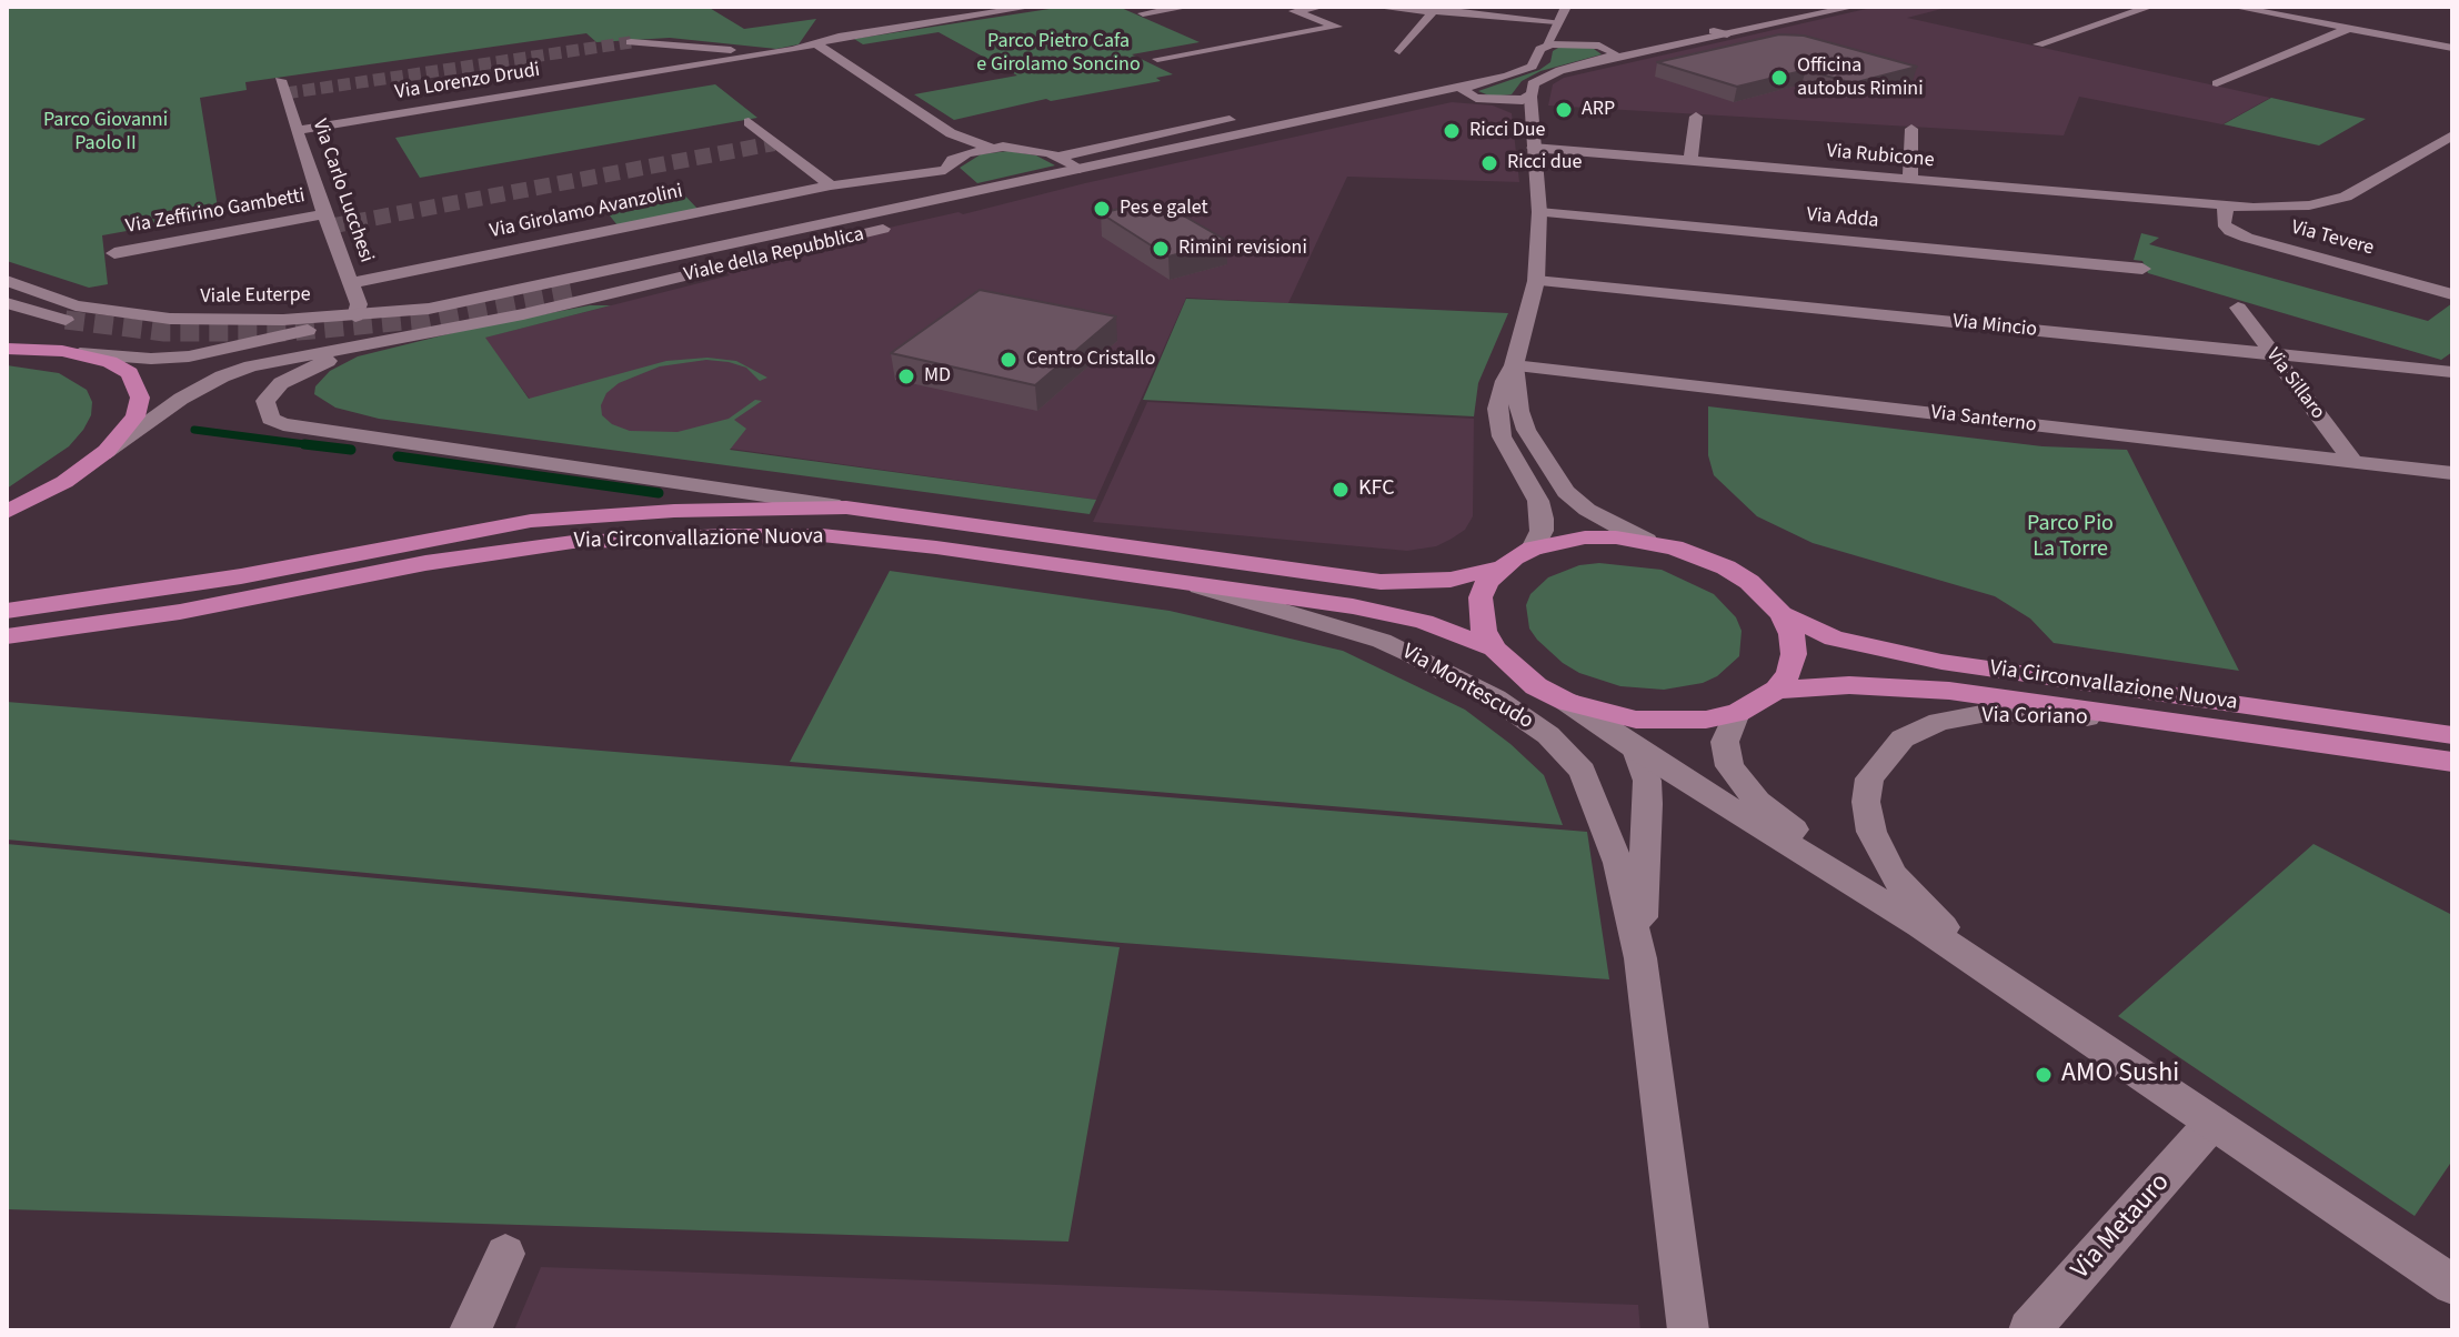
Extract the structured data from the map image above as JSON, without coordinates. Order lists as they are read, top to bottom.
{
  "streets": {
    "main road": ["Via Circonvallazione Nuova"],
    "street": [
      "Via Lorenzo Drudi",
      "Via Rubicone",
      "Via Carlo Lucchesi",
      "Via Zeffirino Gambetti",
      "Via Girolamo Avanzolini",
      "Via Adda",
      "Via Tevere",
      "Viale della Repubblica",
      "Viale Euterpe",
      "Via Mincio",
      "Via Sillaro",
      "Via Santerno",
      "Via Montescudo",
      "Via Coriano",
      "Via Metauro"
    ]
  },
  "crossings": [
    ["Via Lorenzo Drudi", "Via Carlo Lucchesi"],
    ["Via Rubicone", "Via Tevere"],
    ["Via Carlo Lucchesi", "Via Zeffirino Gambetti"],
    ["Via Carlo Lucchesi", "Via Girolamo Avanzolini"],
    ["Via Carlo Lucchesi", "Viale Euterpe"],
    ["Viale della Repubblica", "Viale Euterpe"],
    ["Viale della Repubblica", "Via Circonvallazione Nuova"],
    ["Via Mincio", "Via Sillaro"],
    ["Via Sillaro", "Via Santerno"],
    ["Via Circonvallazione Nuova", "Via Montescudo"],
    ["Via Circonvallazione Nuova", "Via Coriano"],
    ["Via Montescudo", "Via Coriano"],
    ["Via Coriano", "Via Metauro"]
  ],
  "parks": ["Parco Pietro Cafa e Girolamo Soncino", "Parco Giovanni Paolo II", "Parco Pio La Torre"],
  "places": [
    "Officina autobus Rimini",
    "ARP",
    "Ricci Due",
    "Ricci due",
    "Pes e galet",
    "Rimini revisioni",
    "Centro Cristallo",
    "MD",
    "KFC",
    "AMO Sushi"
  ]
}
